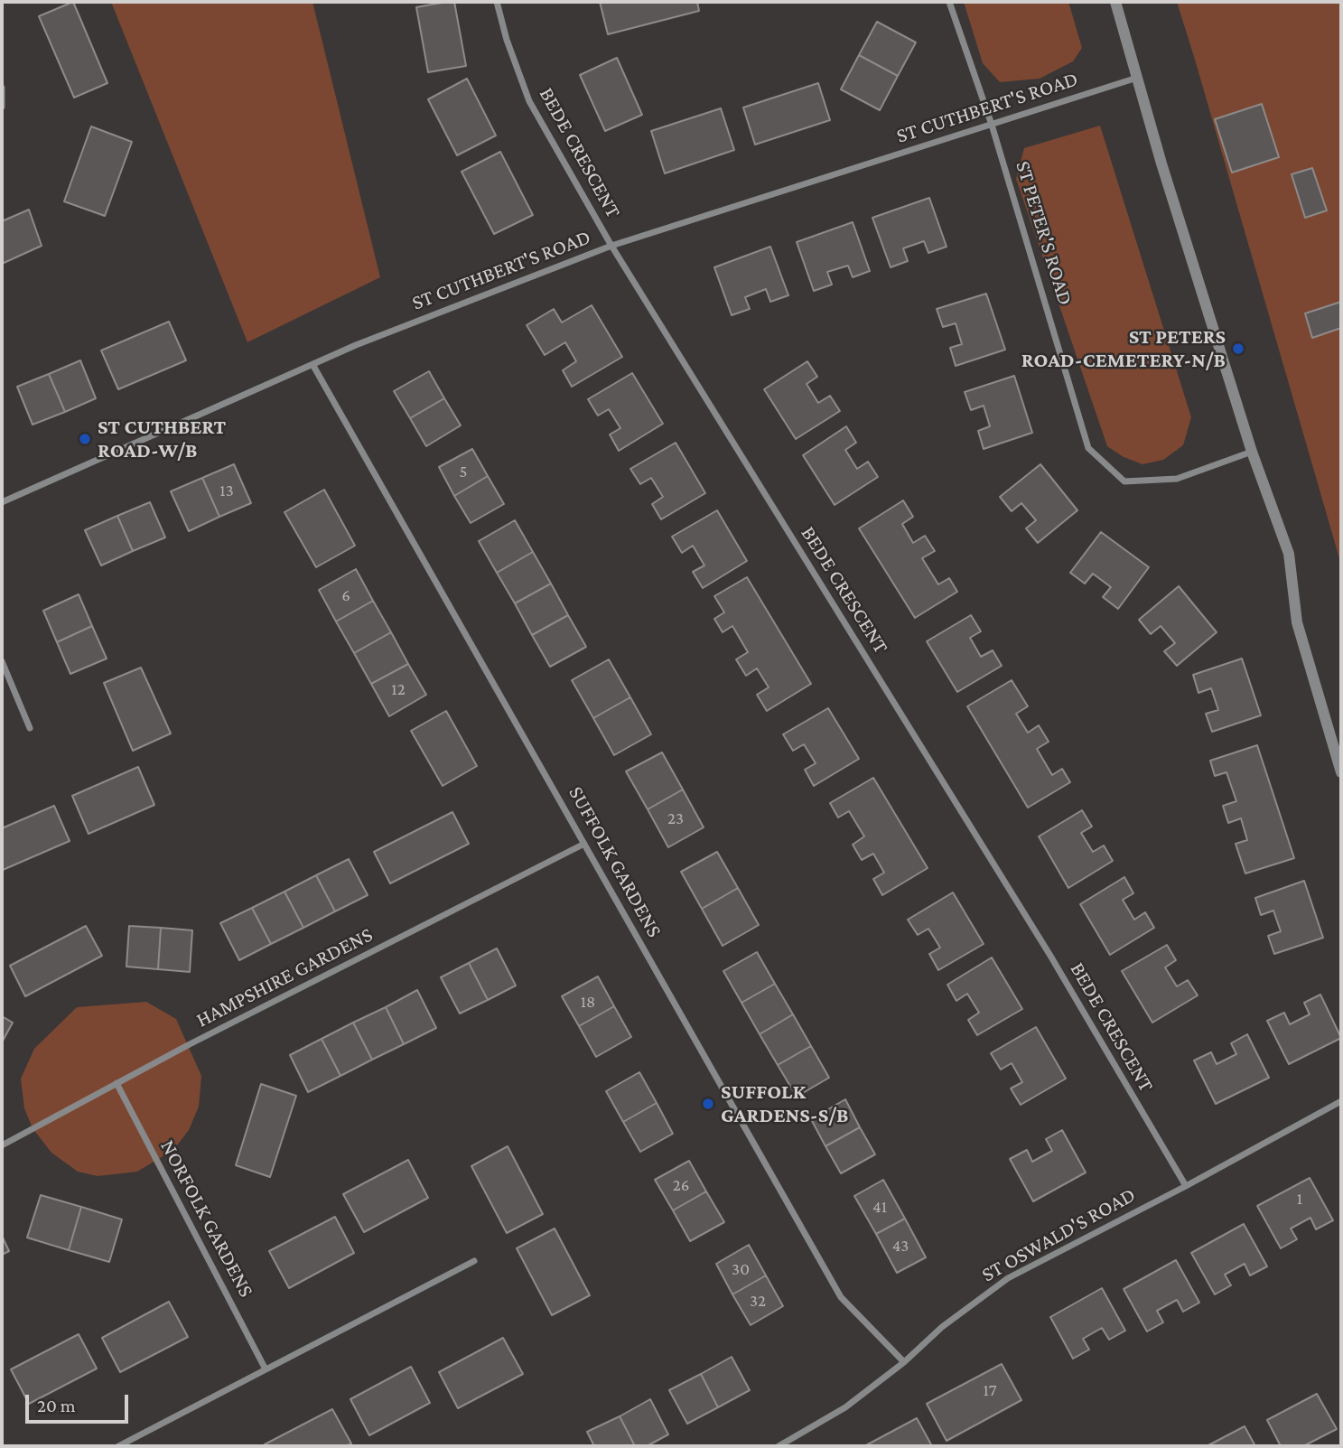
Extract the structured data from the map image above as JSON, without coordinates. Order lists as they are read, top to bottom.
{
  "streets": {
    "street": [
      "ST CUTHBERT'S ROAD",
      "BEDE CRESCENT",
      "ST PETER'S ROAD",
      "SUFFOLK GARDENS",
      "HAMPSHIRE GARDENS",
      "NORFOLK GARDENS",
      "ST OSWALD'S ROAD"
    ]
  },
  "crossings": [
    ["ST CUTHBERT'S ROAD", "BEDE CRESCENT"],
    ["ST CUTHBERT'S ROAD", "ST PETER'S ROAD"],
    ["ST CUTHBERT'S ROAD", "SUFFOLK GARDENS"],
    ["BEDE CRESCENT", "ST OSWALD'S ROAD"],
    ["SUFFOLK GARDENS", "HAMPSHIRE GARDENS"],
    ["SUFFOLK GARDENS", "ST OSWALD'S ROAD"],
    ["HAMPSHIRE GARDENS", "NORFOLK GARDENS"]
  ],
  "places": ["ST PETERS ROAD-CEMETERY-N/B", "ST CUTHBERT ROAD-W/B", "SUFFOLK GARDENS-S/B"],
  "house_numbers": [
    "5",
    "13",
    "6",
    "12",
    "23",
    "18",
    "26",
    "1",
    "41",
    "43",
    "30",
    "32",
    "17"
  ],
  "scale_bar": "20 m"
}
